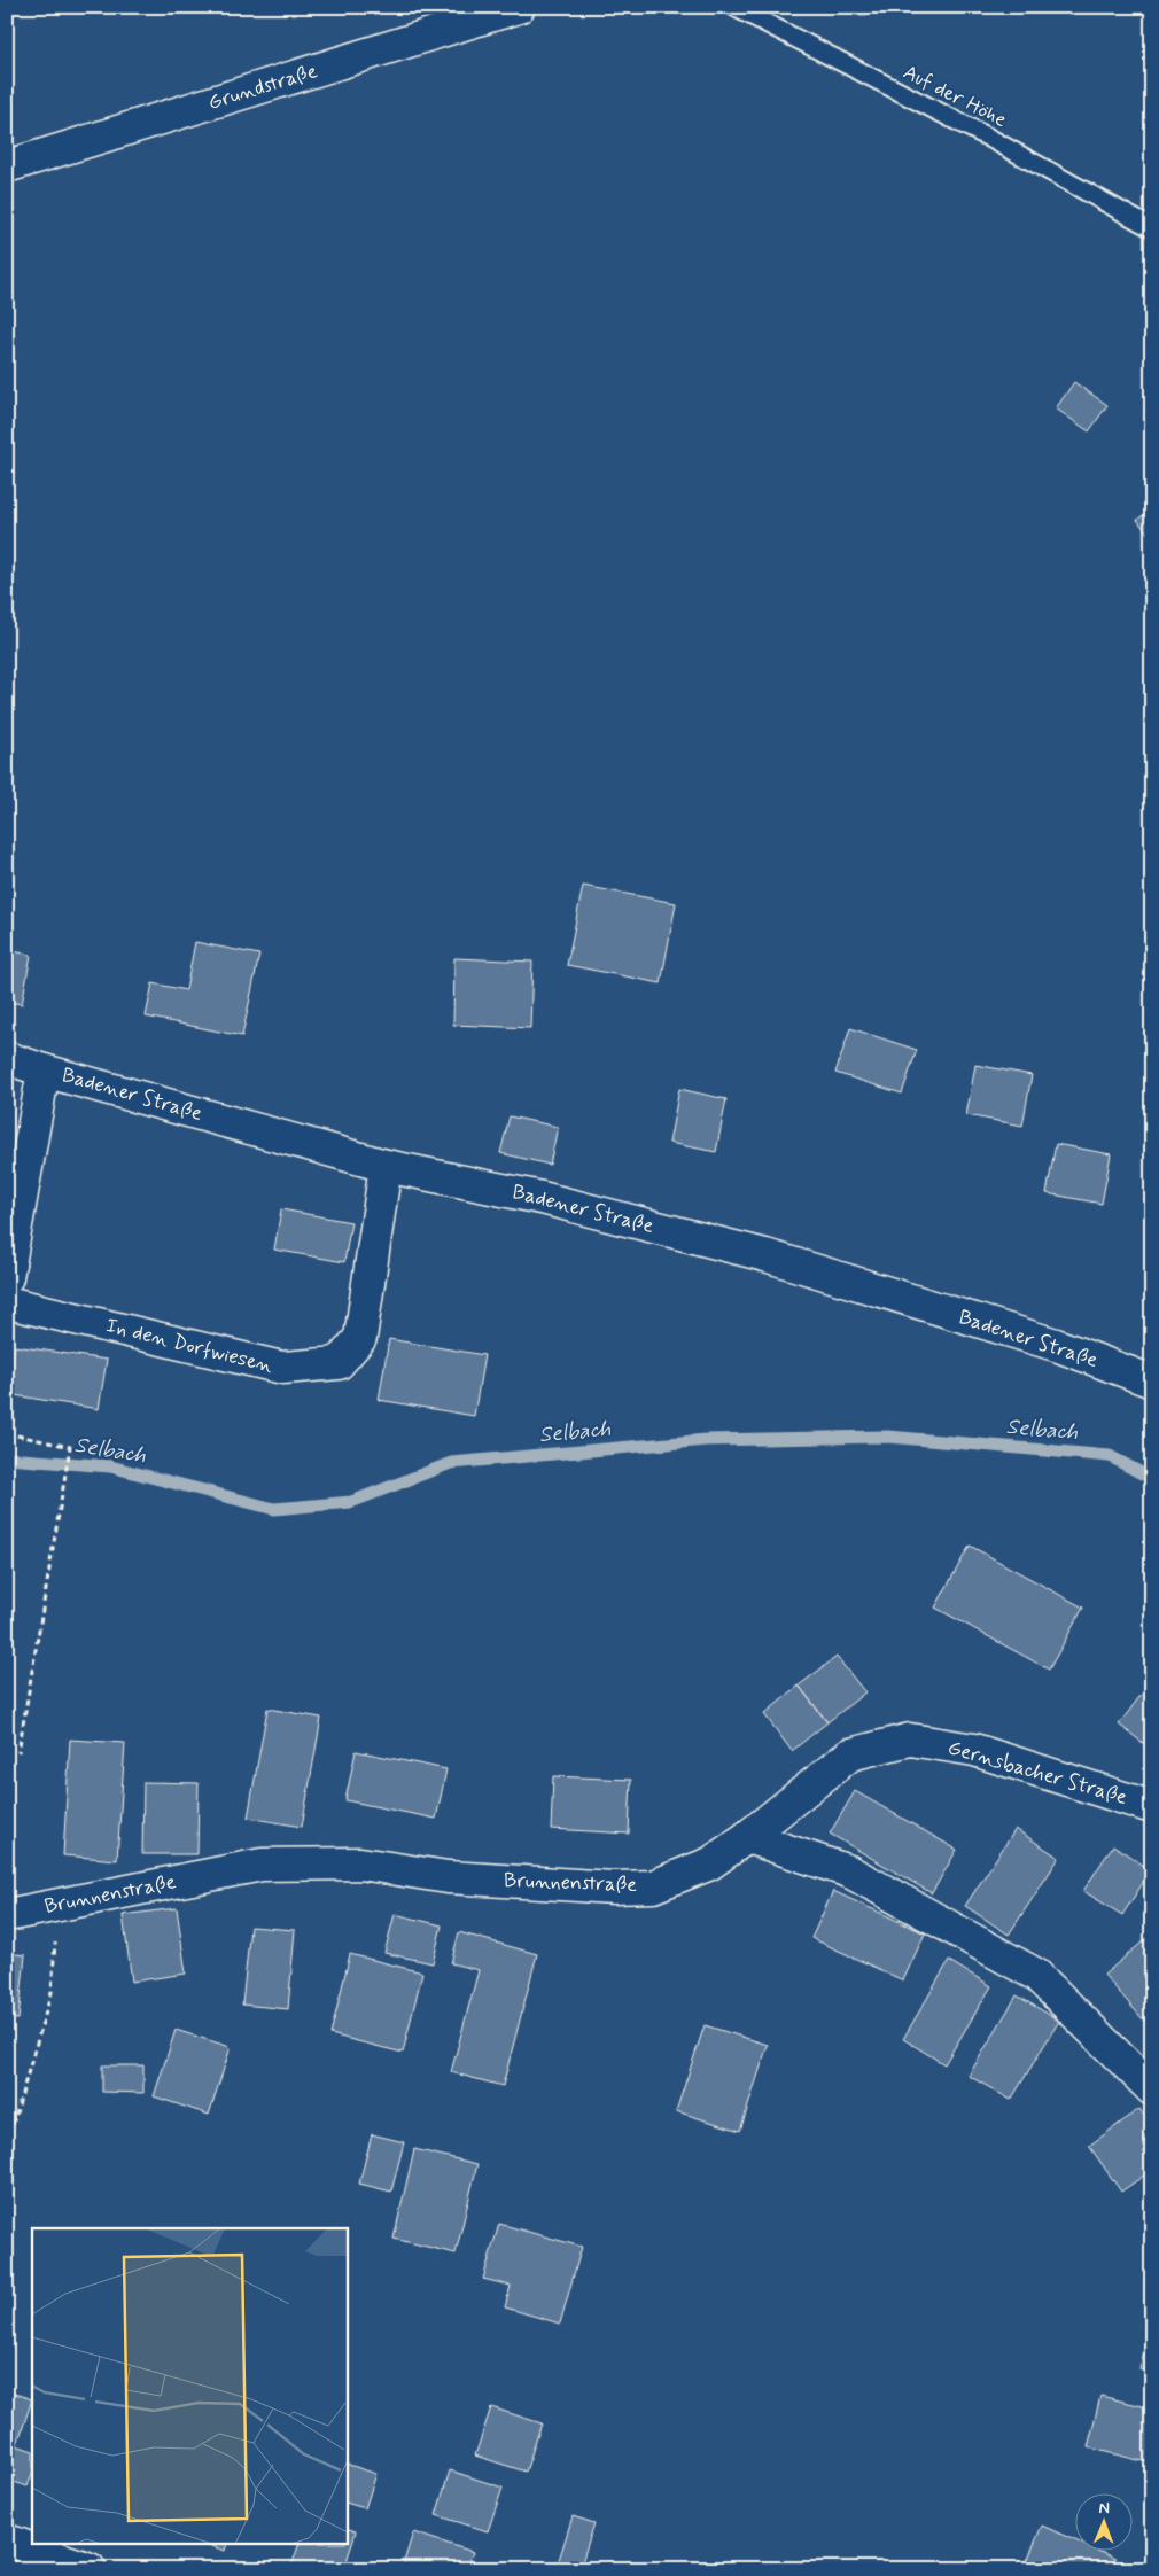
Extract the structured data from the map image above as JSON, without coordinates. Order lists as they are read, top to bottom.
{
  "streets": {
    "street": [
      "Grundstraße",
      "Badener Straße",
      "In den Dorfwiesen",
      "Gernsbacher Straße",
      "Brunnenstraße"
    ],
    "lane": ["Auf der Höhe"]
  },
  "crossings": [
    ["Badener Straße", "In den Dorfwiesen"],
    ["Gernsbacher Straße", "Brunnenstraße"]
  ],
  "water": ["Selbach"],
  "north": "top"
}
